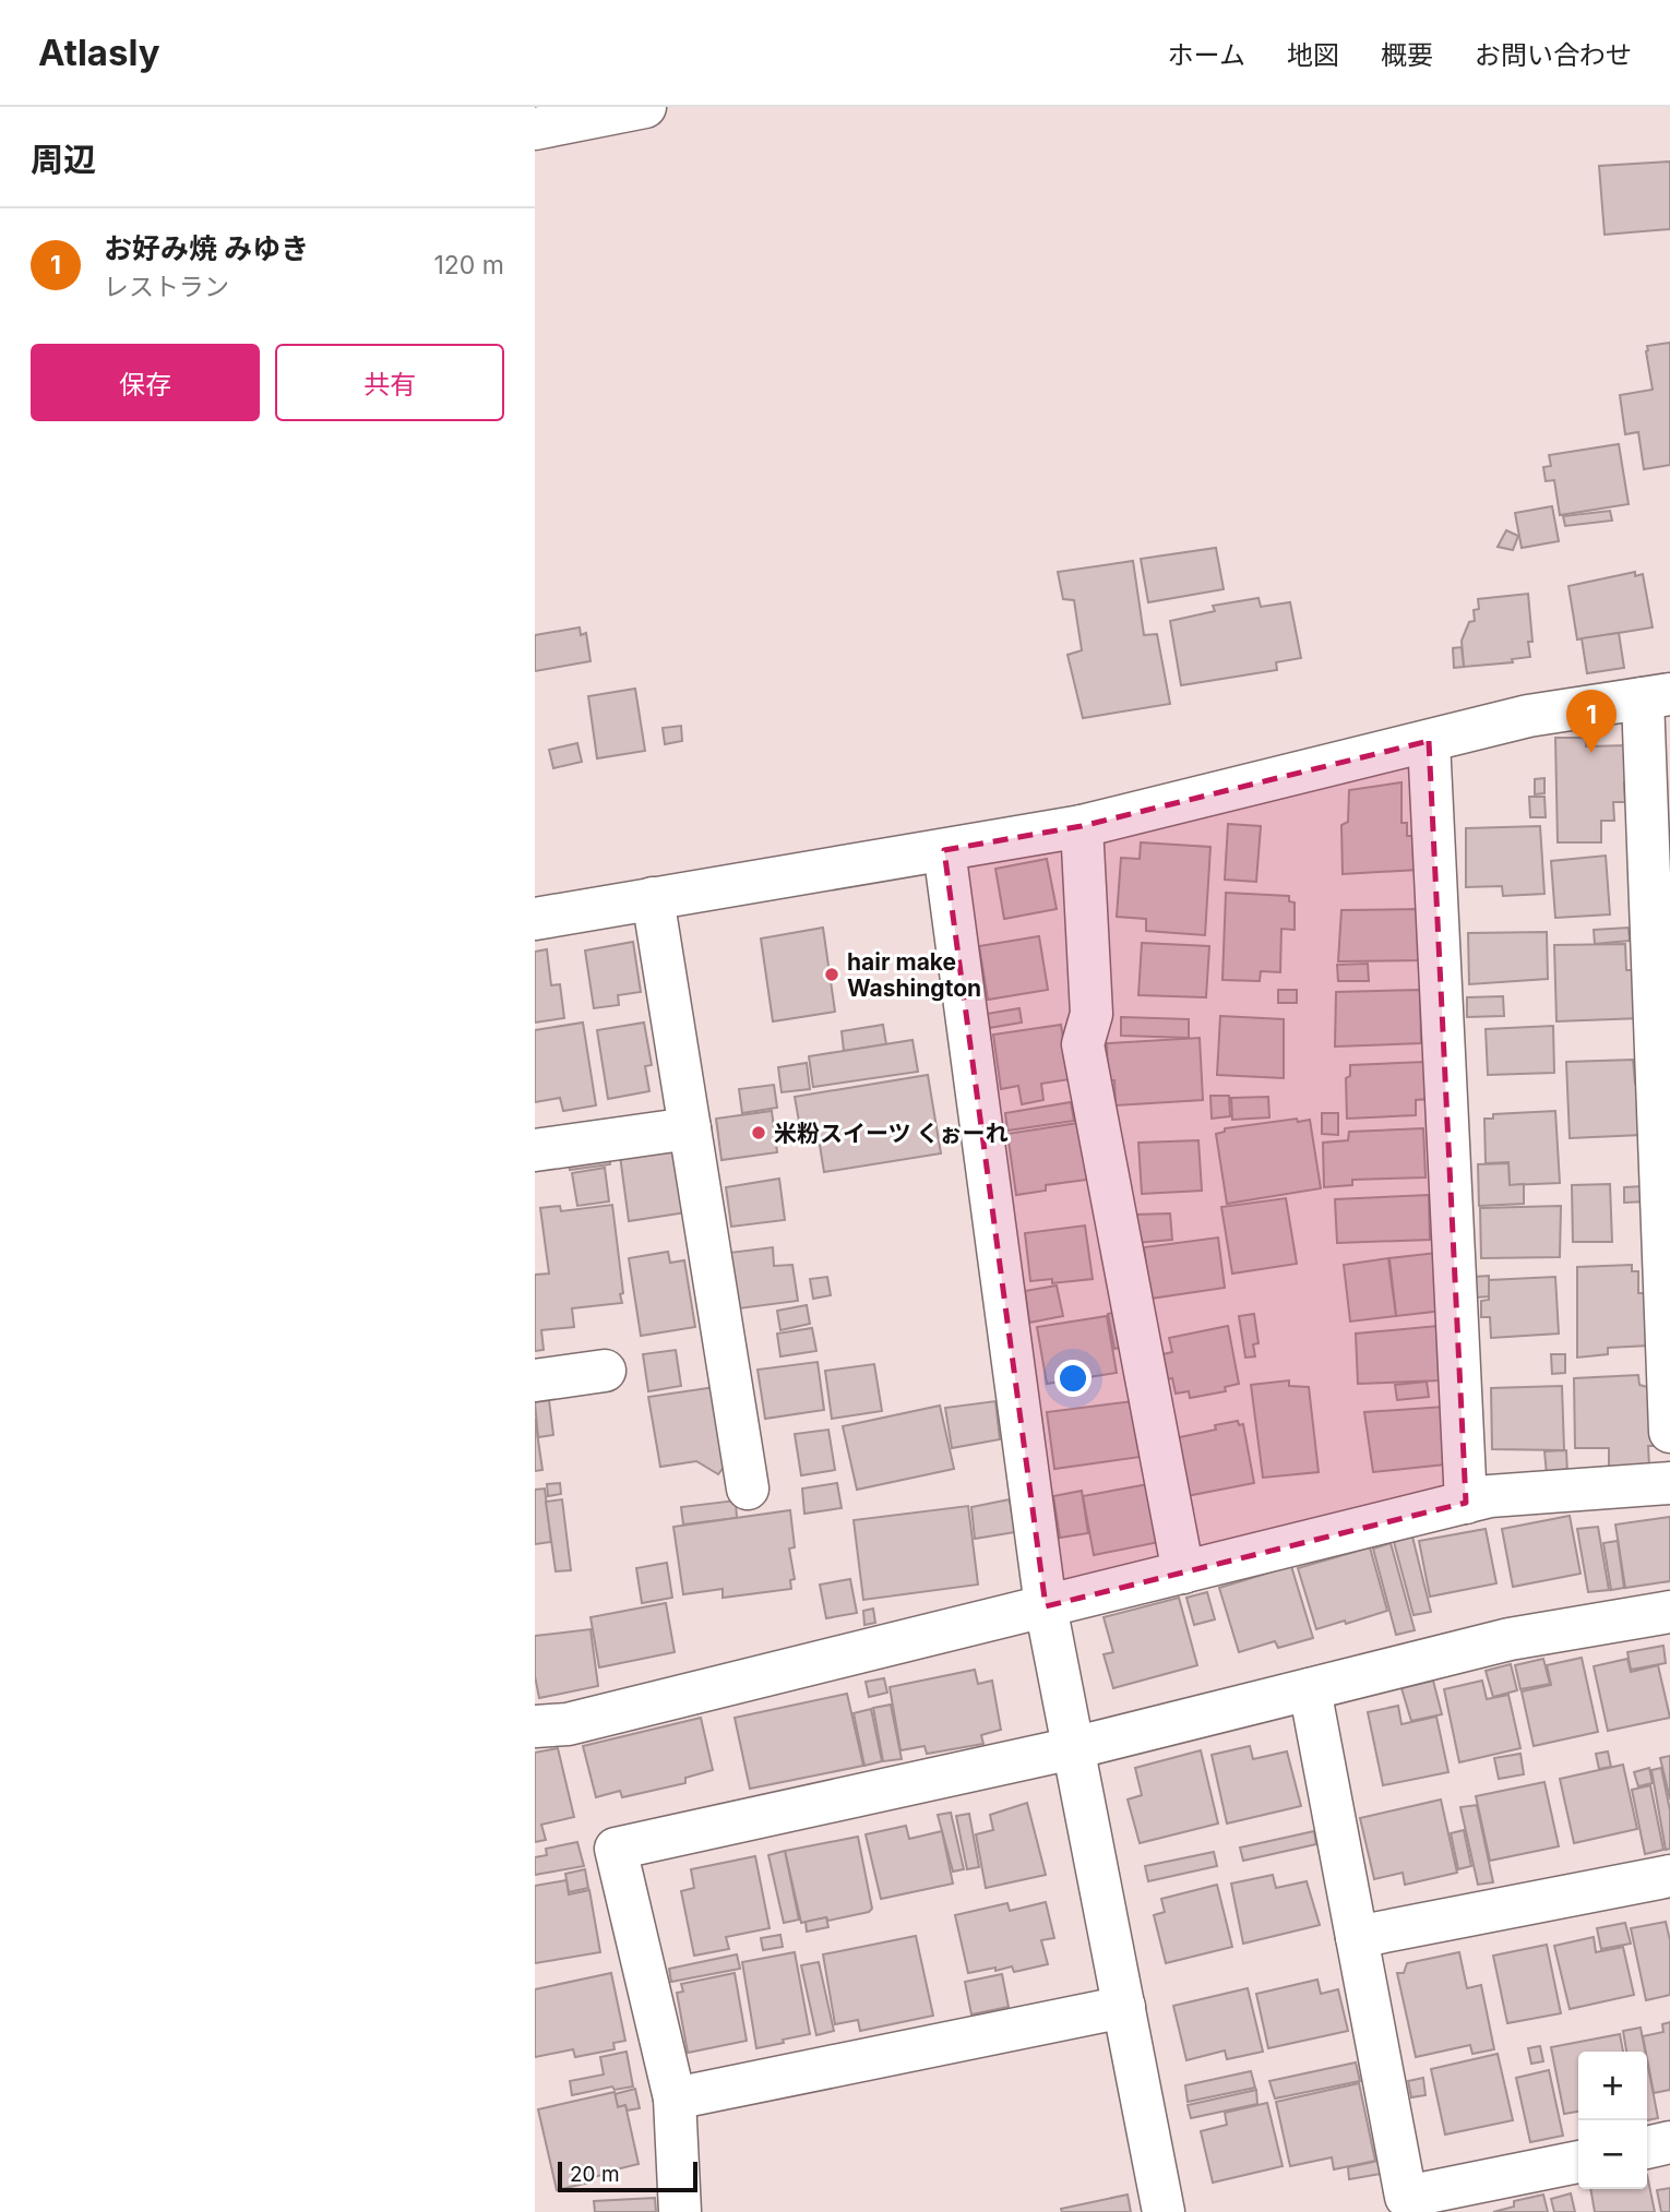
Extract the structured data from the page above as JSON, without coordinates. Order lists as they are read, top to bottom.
{
  "places": ["hair make Washington", "米粉スイーツ くぉーれ"],
  "scale_bar": "20 m",
  "page": {
    "header": "Atlasly",
    "nav": [
      "ホーム",
      "地図",
      "概要",
      "お問い合わせ"
    ],
    "heading": "周辺",
    "list": [
      {
        "mark": "1",
        "name": "お好み焼 みゆき",
        "note": "レストラン",
        "value": "120 m"
      }
    ],
    "buttons": ["保存", "共有"],
    "pins": "1",
    "map_buttons": ["+", "−"],
    "scale": "20 m"
  }
}
